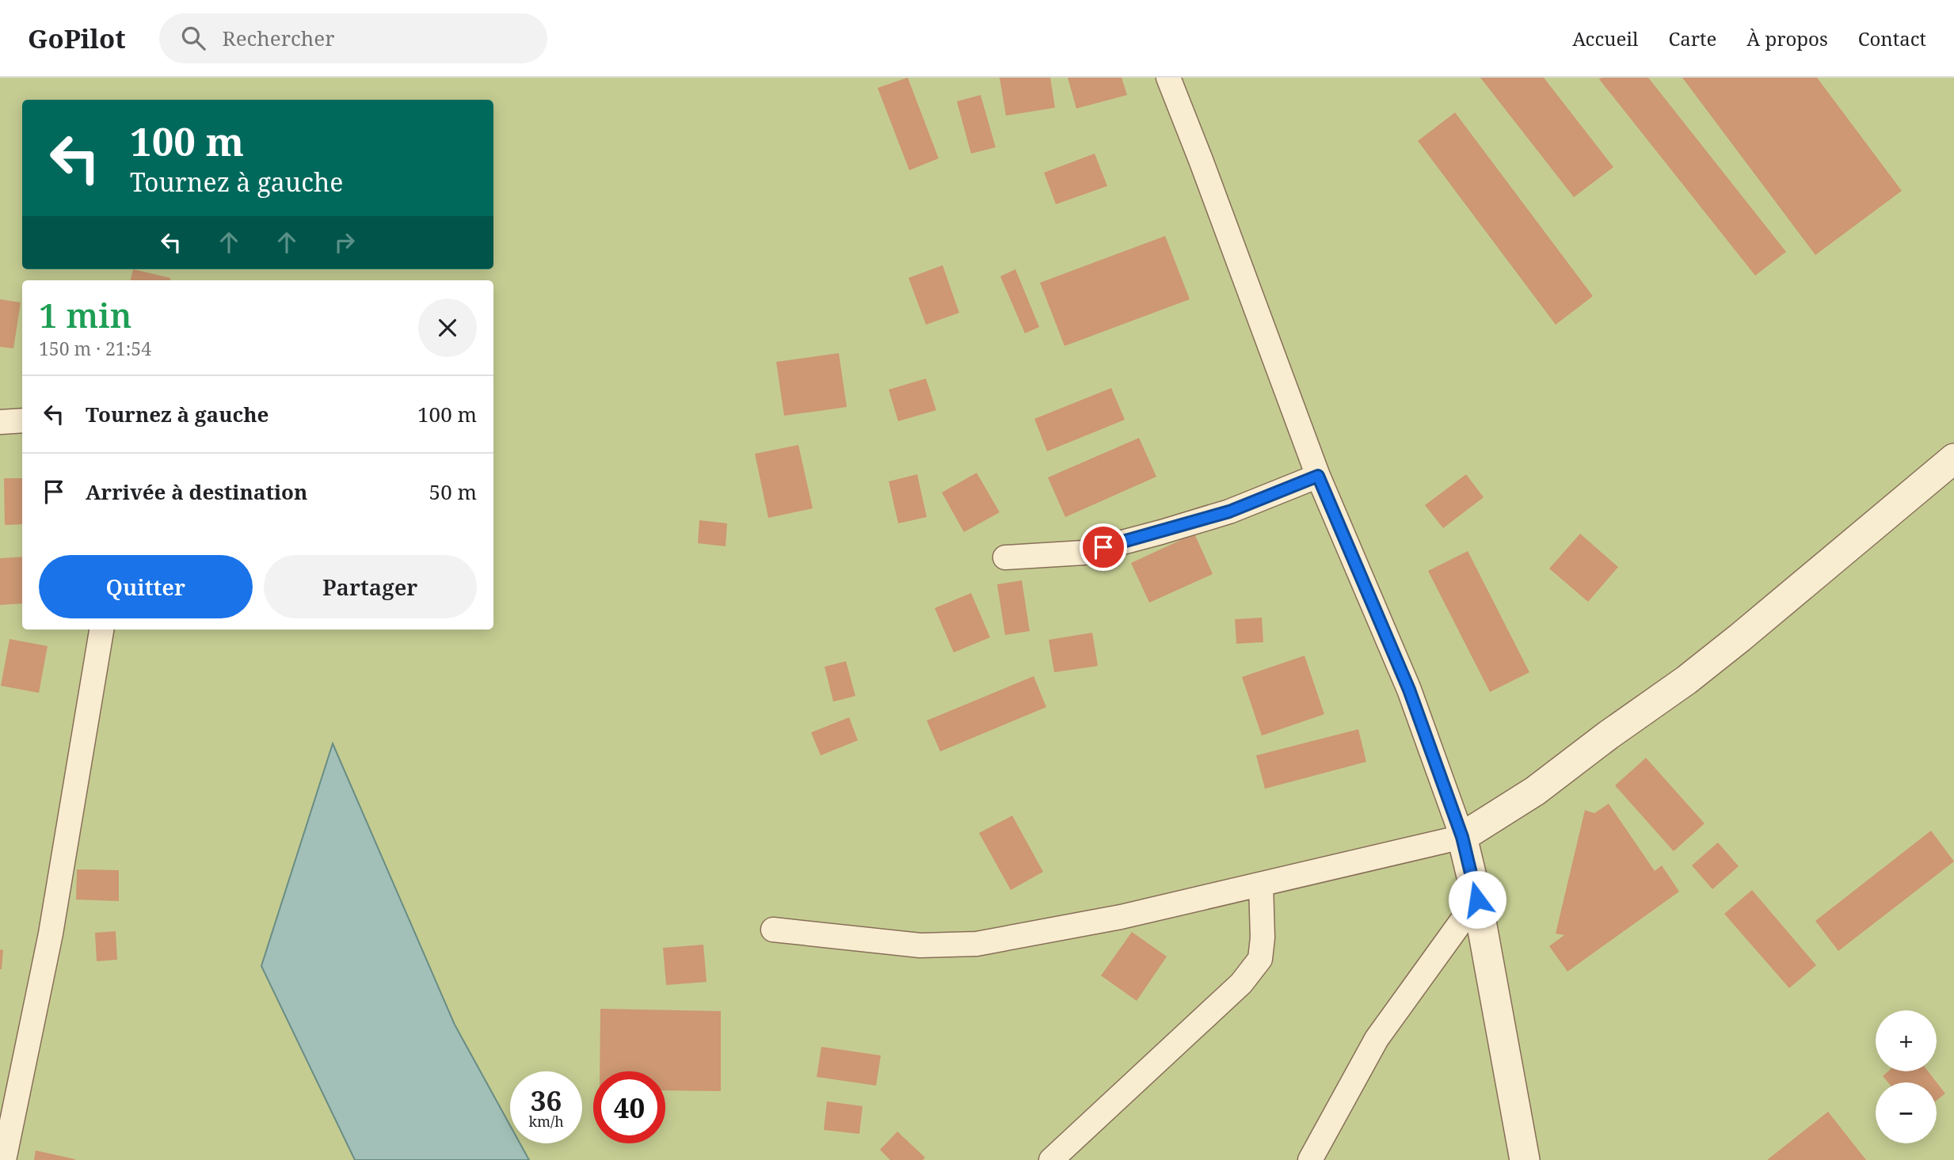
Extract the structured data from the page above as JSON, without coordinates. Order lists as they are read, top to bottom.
{
  "page": {
    "header": "GoPilot",
    "search": "Rechercher",
    "nav": [
      "Accueil",
      "Carte",
      "À propos",
      "Contact"
    ],
    "turn": ["100 m", "Tournez à gauche"],
    "heading": ["1 min", "150 m · 21:54"],
    "list": [
      {
        "name": "Tournez à gauche",
        "value": "100 m"
      },
      {
        "name": "Arrivée à destination",
        "value": "50 m"
      }
    ],
    "buttons": ["Quitter", "Partager"],
    "map_buttons": ["+", "−"],
    "speed": "36 km/h",
    "limit": "40"
  }
}
